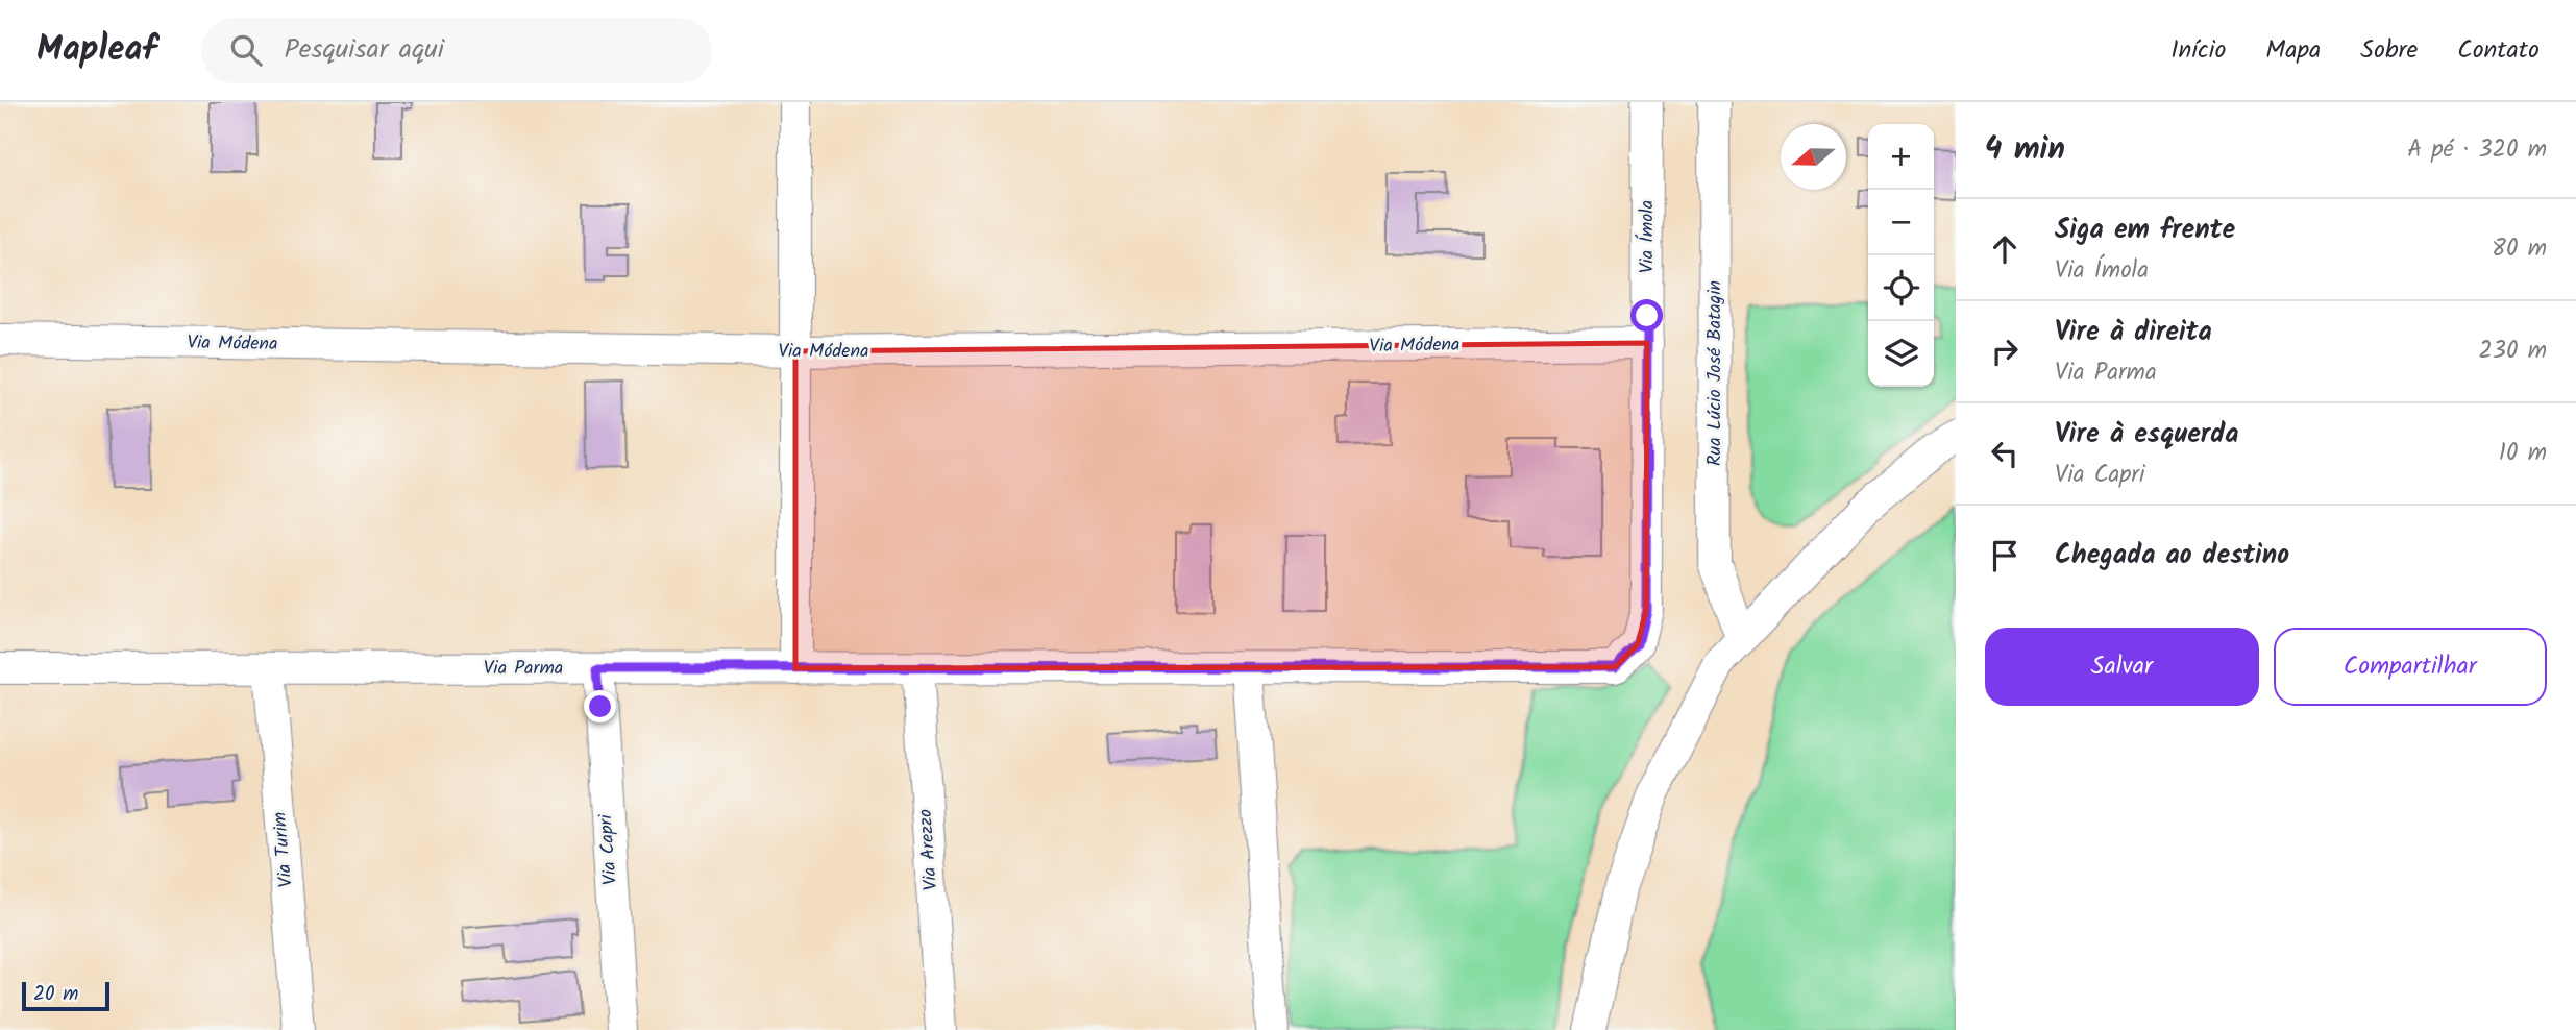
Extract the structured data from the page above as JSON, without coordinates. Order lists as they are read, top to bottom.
{
  "streets": {
    "street": [
      "Via Ímola",
      "Via Módena",
      "Rua Lúcio José Batagin",
      "Via Parma",
      "Via Turim",
      "Via Capri",
      "Via Arezzo"
    ]
  },
  "crossings": [
    ["Via Ímola", "Via Módena"],
    ["Via Ímola", "Via Parma"],
    ["Via Parma", "Via Turim"],
    ["Via Parma", "Via Capri"],
    ["Via Parma", "Via Arezzo"]
  ],
  "scale_bar": "20 m",
  "north": "left",
  "page": {
    "header": "Mapleaf",
    "search": "Pesquisar aqui",
    "nav": [
      "Início",
      "Mapa",
      "Sobre",
      "Contato"
    ],
    "heading": ["4 min", "A pé · 320 m"],
    "map_buttons": ["+", "−"],
    "list": [
      ["Siga em frente", "Via Ímola", "80 m"],
      ["Vire à direita", "Via Parma", "230 m"],
      ["Vire à esquerda", "Via Capri", "10 m"],
      "Chegada ao destino"
    ],
    "buttons": ["Salvar", "Compartilhar"],
    "scale": "20 m"
  }
}
